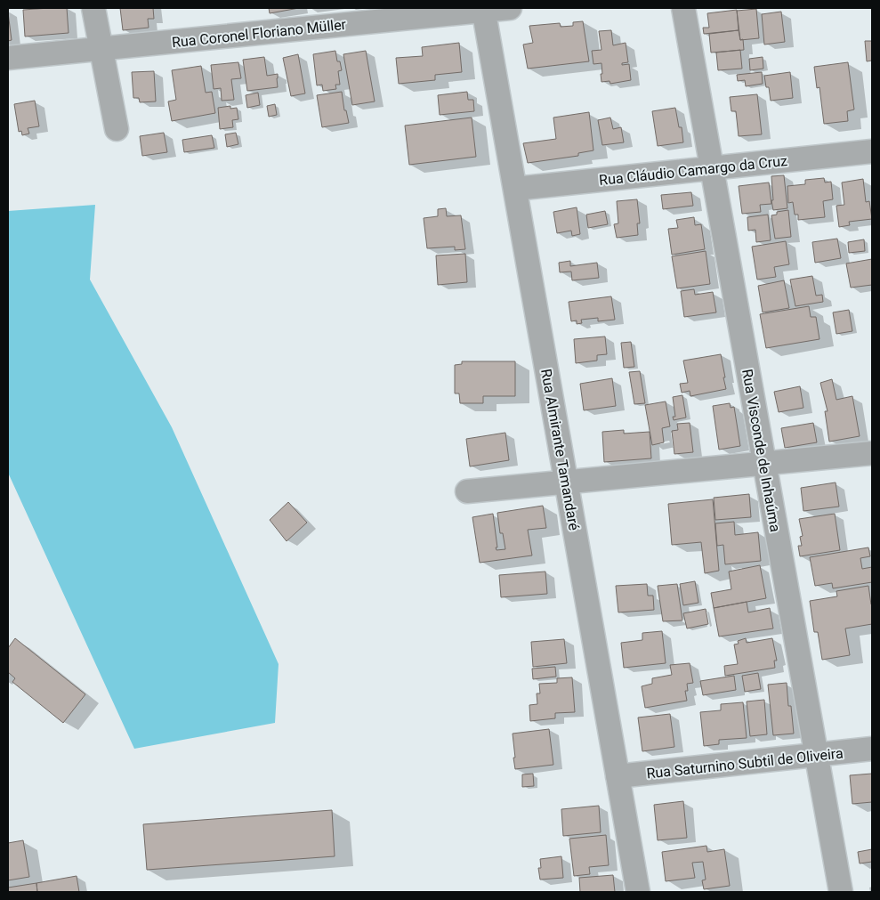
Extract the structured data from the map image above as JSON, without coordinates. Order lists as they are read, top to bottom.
{
  "streets": {
    "street": [
      "Rua Coronel Floriano Müller",
      "Rua Cláudio Camargo da Cruz",
      "Rua Almirante Tamandaré",
      "Rua Visconde de Inhaúma",
      "Rua Saturnino Subtil de Oliveira"
    ]
  },
  "crossings": [
    ["Rua Coronel Floriano Müller", "Rua Almirante Tamandaré"],
    ["Rua Cláudio Camargo da Cruz", "Rua Almirante Tamandaré"],
    ["Rua Cláudio Camargo da Cruz", "Rua Visconde de Inhaúma"],
    ["Rua Almirante Tamandaré", "Rua Saturnino Subtil de Oliveira"],
    ["Rua Visconde de Inhaúma", "Rua Saturnino Subtil de Oliveira"]
  ]
}
